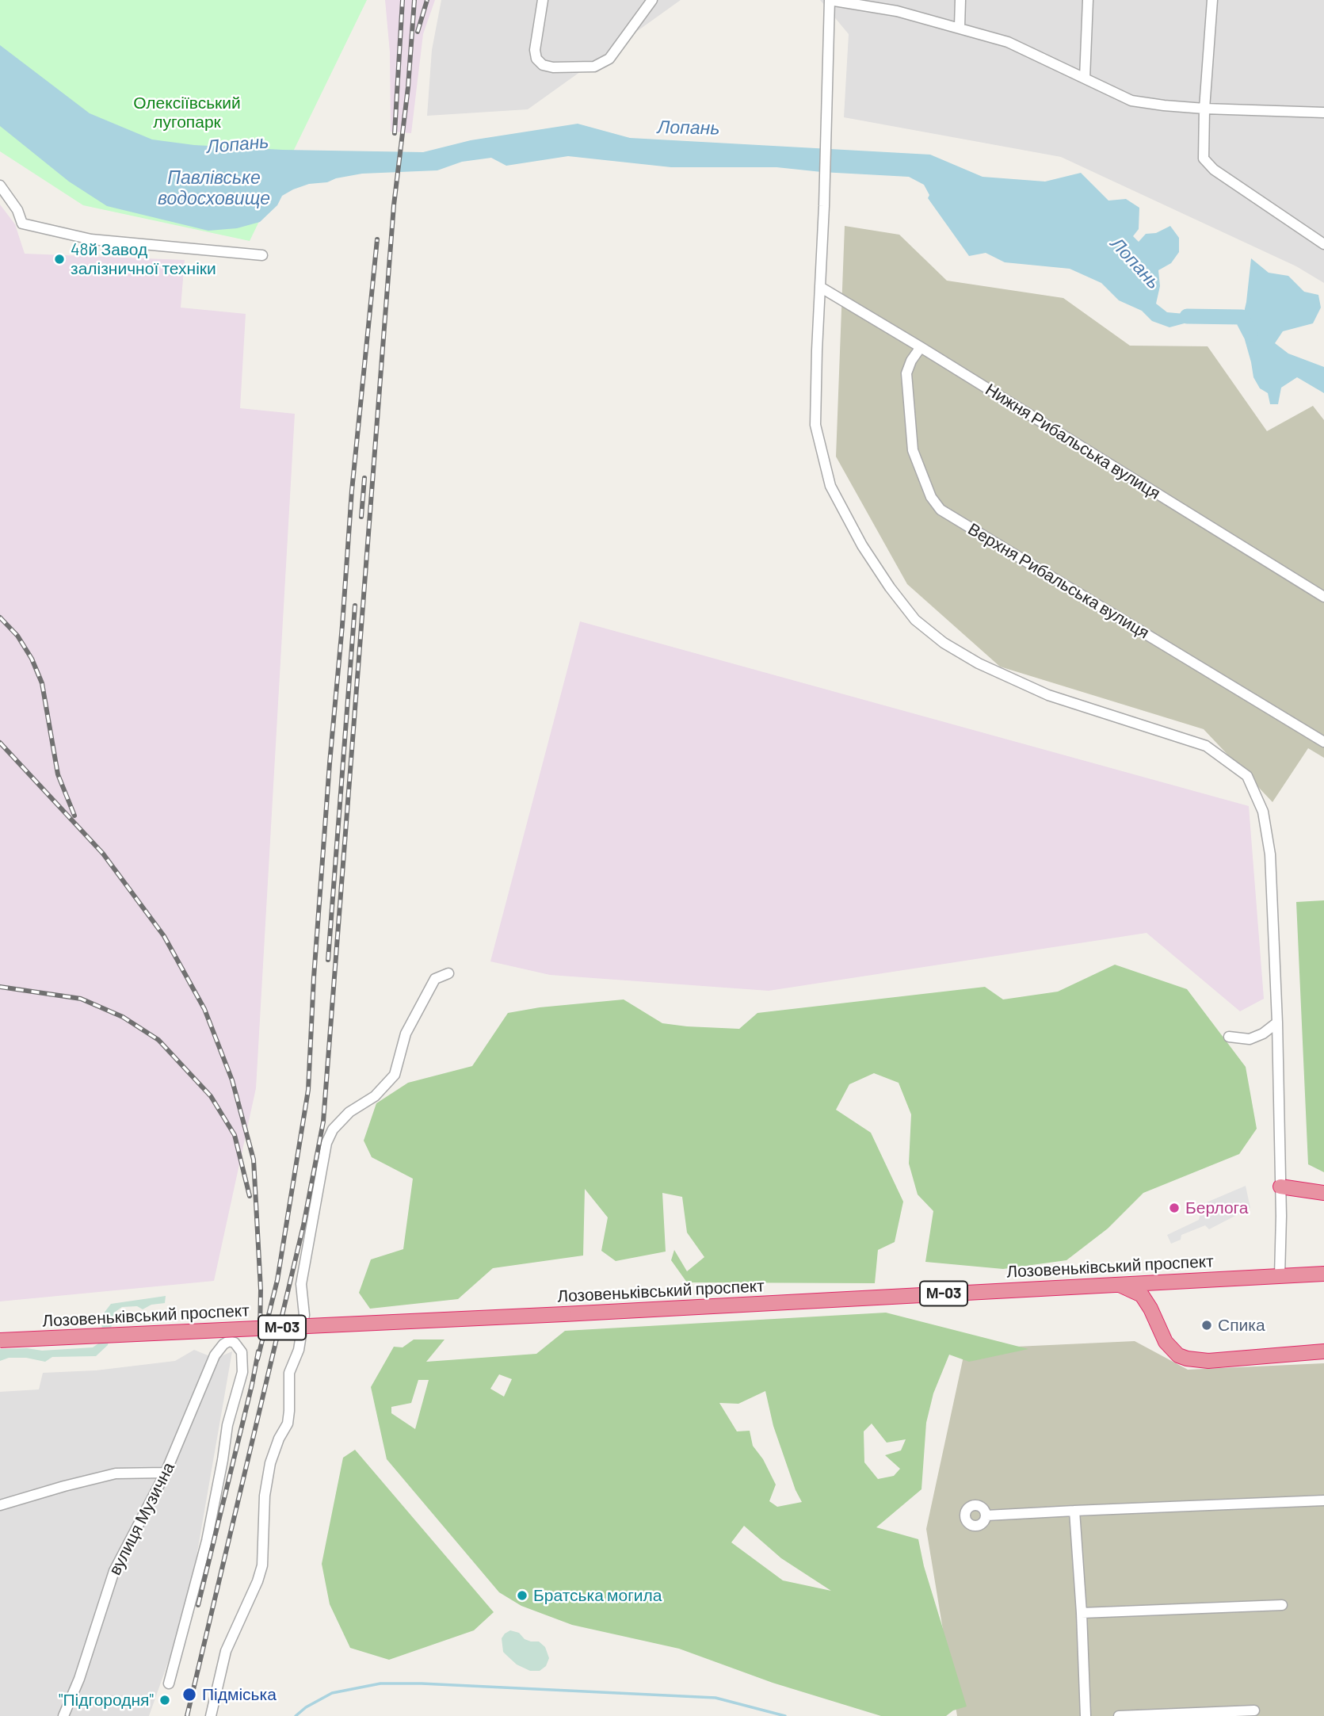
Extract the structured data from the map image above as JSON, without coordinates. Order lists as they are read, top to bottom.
{
  "streets": {
    "highway": ["Лозовеньківський проспект", "М-03"],
    "street": ["Нижня Рибальська вулиця", "Верхня Рибальська вулиця", "вулиця Музична"]
  },
  "crossings": [
    ["Нижня Рибальська вулиця", "Верхня Рибальська вулиця"]
  ],
  "water": ["Лопань", "Павлівське водосховище"],
  "parks": ["Олексіївський лугопарк"],
  "places": [
    "48й Завод залізничної техніки",
    "Берлога",
    "Спика",
    "Братська могила",
    "Підміська",
    "\"Підгородня\""
  ]
}
